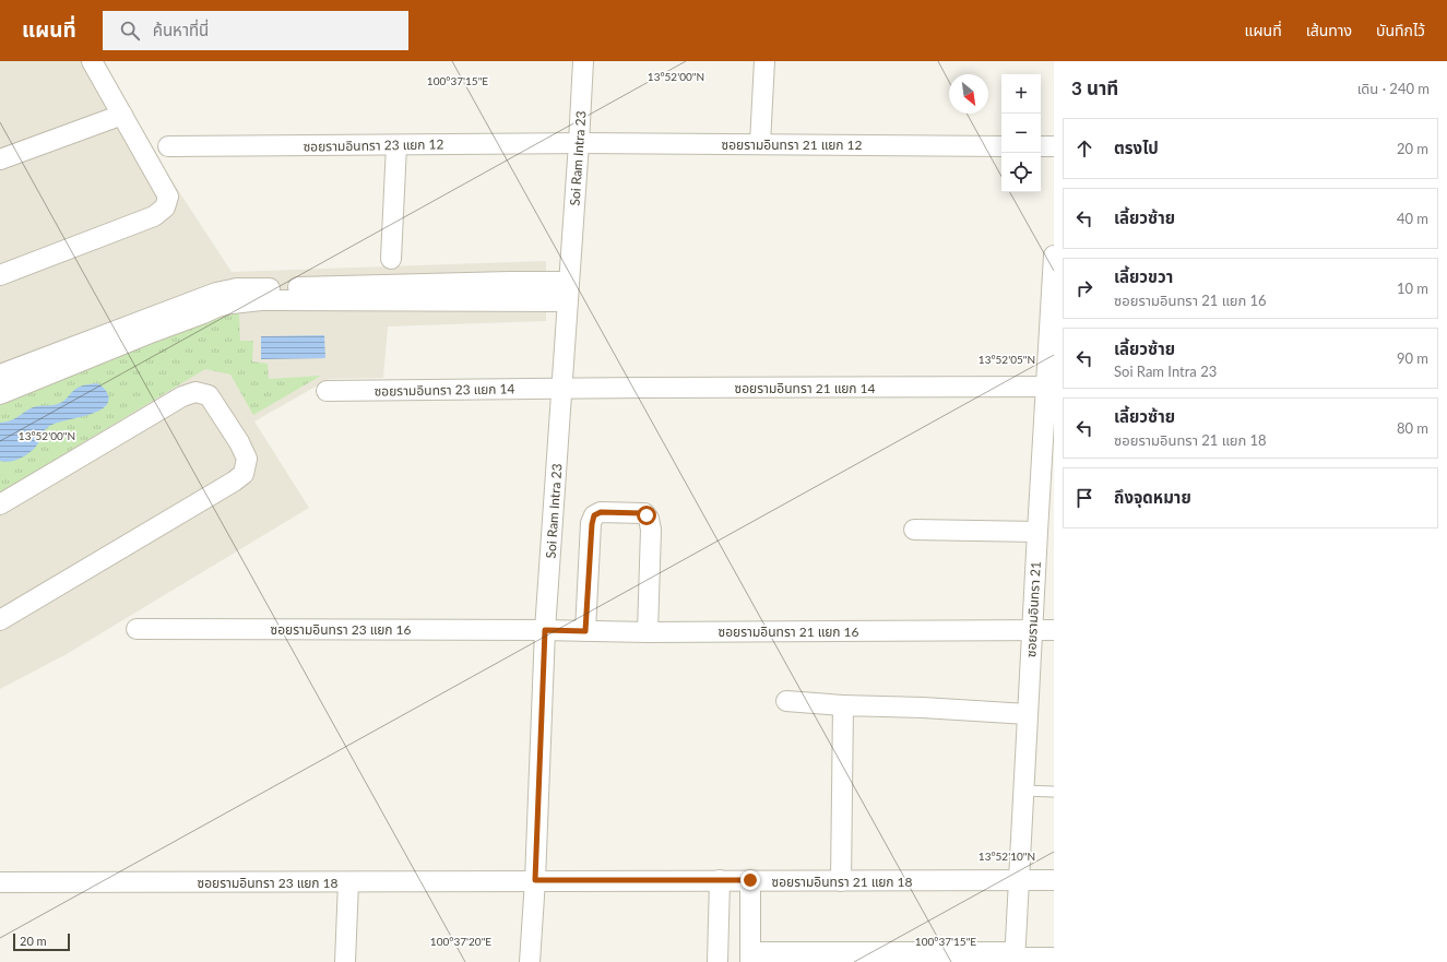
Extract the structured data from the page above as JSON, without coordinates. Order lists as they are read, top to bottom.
{
  "streets": {
    "street": [
      "ซอยรามอินทรา 21 แยก 12",
      "ซอยรามอินทรา 23 แยก 12",
      "Soi Ram Intra 23",
      "ซอยรามอินทรา 21 แยก 14",
      "ซอยรามอินทรา 23 แยก 14",
      "ซอยรามอินทรา 21",
      "ซอยรามอินทรา 23 แยก 16",
      "ซอยรามอินทรา 21 แยก 16",
      "ซอยรามอินทรา 21 แยก 18",
      "ซอยรามอินทรา 23 แยก 18"
    ]
  },
  "crossings": [
    ["ซอยรามอินทรา 21 แยก 12", "ซอยรามอินทรา 23 แยก 12"],
    ["ซอยรามอินทรา 21 แยก 12", "Soi Ram Intra 23"],
    ["ซอยรามอินทรา 23 แยก 12", "Soi Ram Intra 23"],
    ["Soi Ram Intra 23", "ซอยรามอินทรา 21 แยก 14"],
    ["Soi Ram Intra 23", "ซอยรามอินทรา 23 แยก 14"],
    ["Soi Ram Intra 23", "ซอยรามอินทรา 23 แยก 16"],
    ["Soi Ram Intra 23", "ซอยรามอินทรา 21 แยก 16"],
    ["Soi Ram Intra 23", "ซอยรามอินทรา 21 แยก 18"],
    ["Soi Ram Intra 23", "ซอยรามอินทรา 23 แยก 18"],
    ["ซอยรามอินทรา 21 แยก 14", "ซอยรามอินทรา 23 แยก 14"],
    ["ซอยรามอินทรา 21 แยก 14", "ซอยรามอินทรา 21"],
    ["ซอยรามอินทรา 21", "ซอยรามอินทรา 21 แยก 16"],
    ["ซอยรามอินทรา 21", "ซอยรามอินทรา 21 แยก 18"],
    ["ซอยรามอินทรา 23 แยก 16", "ซอยรามอินทรา 21 แยก 16"],
    ["ซอยรามอินทรา 21 แยก 18", "ซอยรามอินทรา 23 แยก 18"]
  ],
  "scale_bar": "20 m",
  "north": "bottom right",
  "page": {
    "header": "แผนที่",
    "search": "ค้นหาที่นี่",
    "nav": ["แผนที่", "เส้นทาง", "บันทึกไว้"],
    "heading": ["3 นาที", "เดิน · 240 m"],
    "map_buttons": ["+", "−"],
    "list": [
      ["ตรงไป", "20 m"],
      ["เลี้ยวซ้าย", "40 m"],
      ["เลี้ยวขวา", "ซอยรามอินทรา 21 แยก 16", "10 m"],
      ["เลี้ยวซ้าย", "Soi Ram Intra 23", "90 m"],
      ["เลี้ยวซ้าย", "ซอยรามอินทรา 21 แยก 18", "80 m"],
      "ถึงจุดหมาย"
    ],
    "scale": "20 m"
  },
  "coordinates": [
    "13°52'00\"N",
    "100°37'15\"E",
    "13°52'05\"N",
    "13°52'10\"N",
    "100°37'20\"E"
  ]
}
